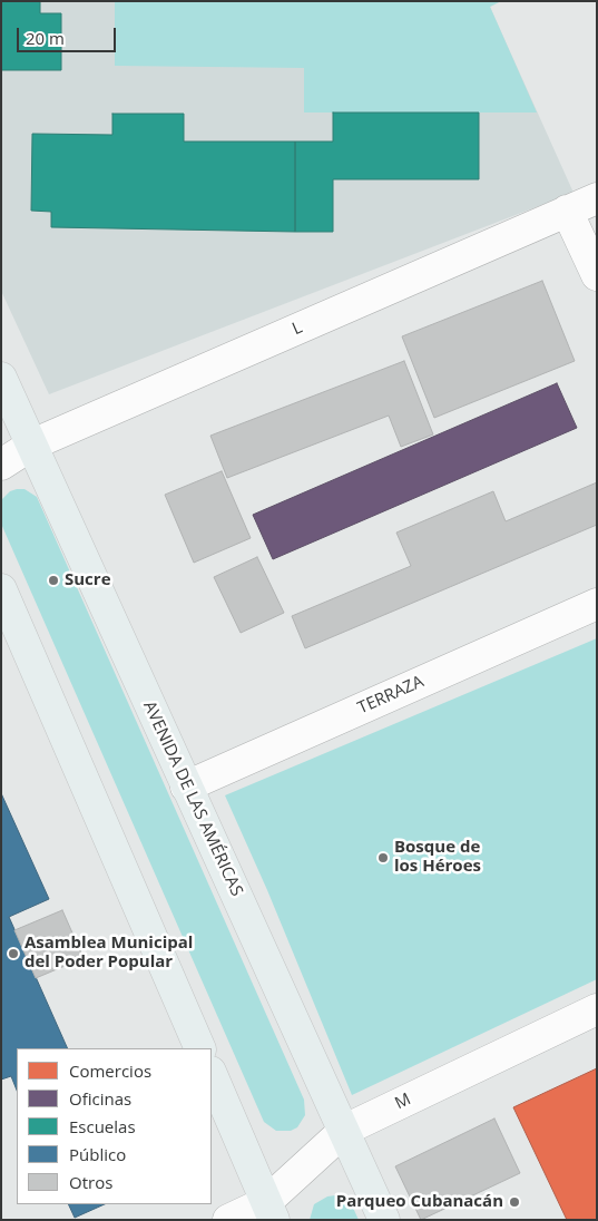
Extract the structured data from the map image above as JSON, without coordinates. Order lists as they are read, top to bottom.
{
  "streets": {
    "main road": ["AVENIDA DE LAS AMÉRICAS"],
    "street": ["L", "TERRAZA", "M"]
  },
  "crossings": [
    ["L", "AVENIDA DE LAS AMÉRICAS"],
    ["TERRAZA", "AVENIDA DE LAS AMÉRICAS"],
    ["AVENIDA DE LAS AMÉRICAS", "M"]
  ],
  "places": [
    "Sucre",
    "Bosque de los Héroes",
    "Asamblea Municipal del Poder Popular",
    "Parqueo Cubanacán"
  ],
  "legend": [
    "Comercios",
    "Oficinas",
    "Escuelas",
    "Público",
    "Otros"
  ],
  "scale_bar": "20 m"
}
